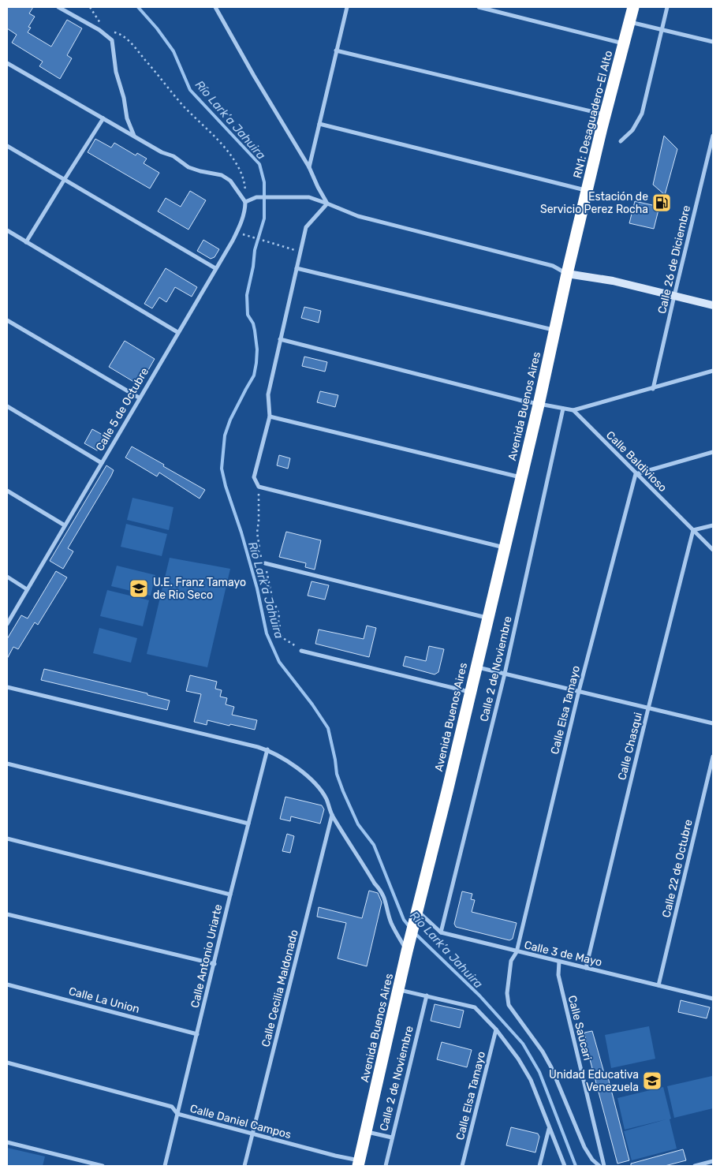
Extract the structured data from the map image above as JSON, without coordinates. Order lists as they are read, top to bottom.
{
  "streets": {
    "highway": ["RN1: Desaguadero-El Alto", "Avenida Buenos Aires"],
    "street": [
      "Calle 26 de Diciembre",
      "Calle 5 de Octubre",
      "Calle Baldivioso",
      "Calle 2 de Noviembre",
      "Calle Elsa Tamayo",
      "Calle Chasqui",
      "Calle 22 de Octubre",
      "Calle 3 de Mayo",
      "Calle Antonio Uriarte",
      "Calle Cecilia Maldonado",
      "Calle La Union",
      "Calle Saucari",
      "Calle Daniel Campos"
    ]
  },
  "crossings": [
    ["RN1: Desaguadero-El Alto", "Avenida Buenos Aires"],
    ["Avenida Buenos Aires", "Calle 3 de Mayo"],
    ["Avenida Buenos Aires", "Calle Daniel Campos"],
    ["Calle Baldivioso", "Calle Elsa Tamayo"],
    ["Calle Baldivioso", "Calle Chasqui"],
    ["Calle 2 de Noviembre", "Calle 3 de Mayo"],
    ["Calle Elsa Tamayo", "Calle 3 de Mayo"],
    ["Calle Chasqui", "Calle 3 de Mayo"],
    ["Calle 22 de Octubre", "Calle 3 de Mayo"],
    ["Calle 3 de Mayo", "Calle Saucari"],
    ["Calle Antonio Uriarte", "Calle La Union"],
    ["Calle Antonio Uriarte", "Calle Daniel Campos"],
    ["Calle Cecilia Maldonado", "Calle Daniel Campos"]
  ],
  "water": ["Río Lark’a Jahuira"],
  "places": {
    "fuel station": ["Estación de Servicio Perez Rocha"],
    "school or university": ["U.E. Franz Tamayo de Rio Seco", "Unidad Educativa Venezuela"]
  }
}
